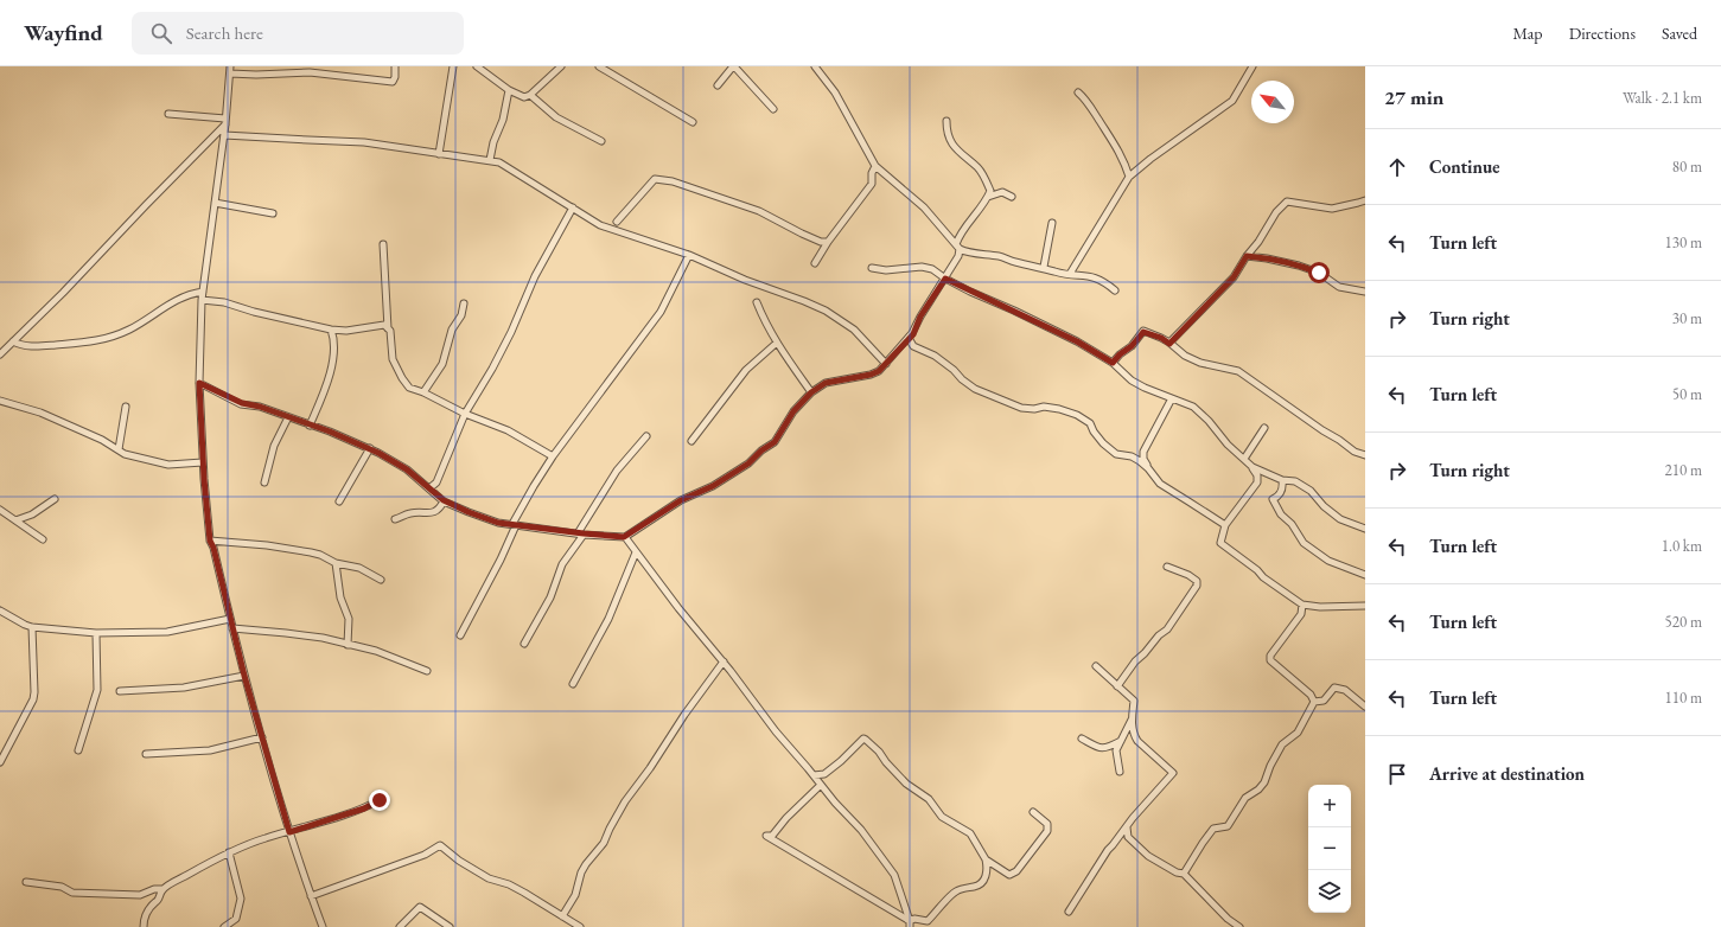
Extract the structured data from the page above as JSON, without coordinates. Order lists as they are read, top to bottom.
{
  "north": "top left",
  "page": {
    "header": "Wayfind",
    "search": "Search here",
    "nav": ["Map", "Directions", "Saved"],
    "heading": ["27 min", "Walk · 2.1 km"],
    "list": [
      ["Continue", "80 m"],
      ["Turn left", "130 m"],
      ["Turn right", "30 m"],
      ["Turn left", "50 m"],
      ["Turn right", "210 m"],
      ["Turn left", "1.0 km"],
      ["Turn left", "520 m"],
      ["Turn left", "110 m"],
      "Arrive at destination"
    ],
    "map_buttons": ["+", "−"]
  }
}
